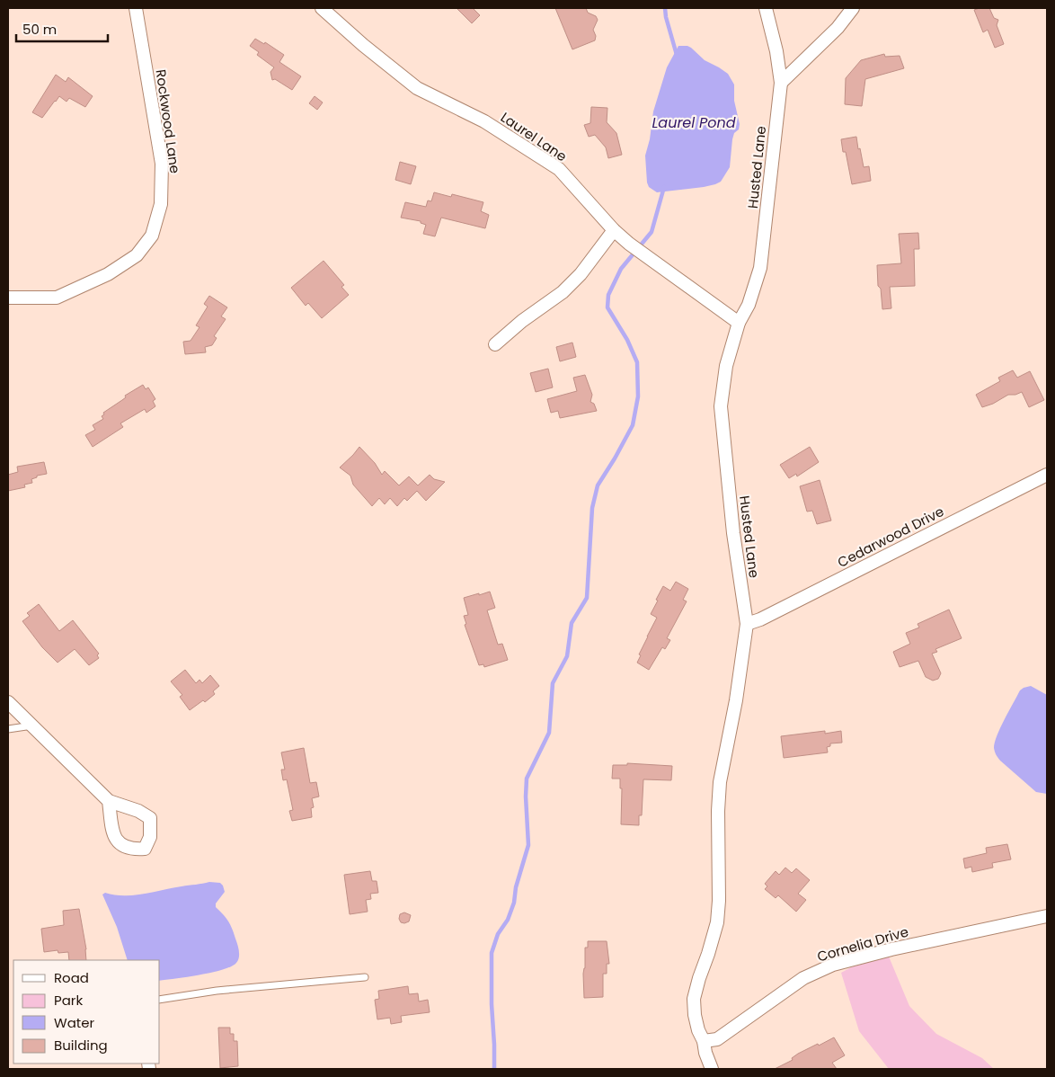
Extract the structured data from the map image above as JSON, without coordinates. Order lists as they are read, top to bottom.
{
  "streets": {
    "street": [
      "Rockwood Lane",
      "Laurel Lane",
      "Husted Lane",
      "Cedarwood Drive",
      "Cornelia Drive"
    ]
  },
  "crossings": [
    ["Laurel Lane", "Husted Lane"],
    ["Husted Lane", "Cedarwood Drive"],
    ["Husted Lane", "Cornelia Drive"]
  ],
  "water": ["Laurel Pond"],
  "legend": [
    "Road",
    "Park",
    "Water",
    "Building"
  ],
  "scale_bar": "50 m"
}
